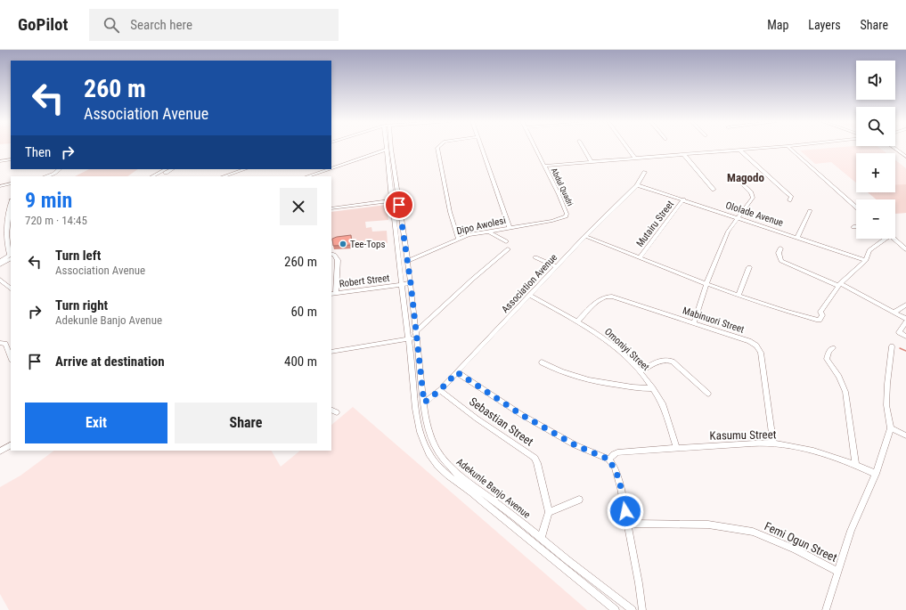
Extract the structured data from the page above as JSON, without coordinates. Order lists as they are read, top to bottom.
{
  "streets": {
    "street": [
      "Abdul Quadri",
      "Ololade Avenue",
      "Mutairu Street",
      "Dipo Awolesi",
      "Robert Street",
      "Association Avenue",
      "Mabinuori Street",
      "Omoniyi Street",
      "Sebastian Street",
      "Kasumu Street",
      "Adekunle Banjo Avenue",
      "Femi Ogun Street"
    ]
  },
  "crossings": [
    ["Abdul Quadri", "Dipo Awolesi"],
    ["Ololade Avenue", "Mutairu Street"],
    ["Ololade Avenue", "Association Avenue"],
    ["Dipo Awolesi", "Adekunle Banjo Avenue"],
    ["Robert Street", "Adekunle Banjo Avenue"],
    ["Association Avenue", "Omoniyi Street"],
    ["Association Avenue", "Sebastian Street"],
    ["Association Avenue", "Adekunle Banjo Avenue"],
    ["Mabinuori Street", "Omoniyi Street"],
    ["Mabinuori Street", "Kasumu Street"],
    ["Omoniyi Street", "Kasumu Street"],
    ["Sebastian Street", "Adekunle Banjo Avenue"]
  ],
  "districts": ["Magodo"],
  "places": ["Tee-Tops"],
  "page": {
    "header": "GoPilot",
    "search": "Search here",
    "nav": ["Map", "Layers", "Share"],
    "map_buttons": ["+", "−"],
    "turn": ["260 m", "Association Avenue"],
    "then": "Then",
    "heading": ["9 min", "720 m · 14:45"],
    "list": [
      {
        "name": "Turn left",
        "note": "Association Avenue",
        "value": "260 m"
      },
      {
        "name": "Turn right",
        "note": "Adekunle Banjo Avenue",
        "value": "60 m"
      },
      {
        "name": "Arrive at destination",
        "value": "400 m"
      }
    ],
    "buttons": ["Exit", "Share"]
  }
}
